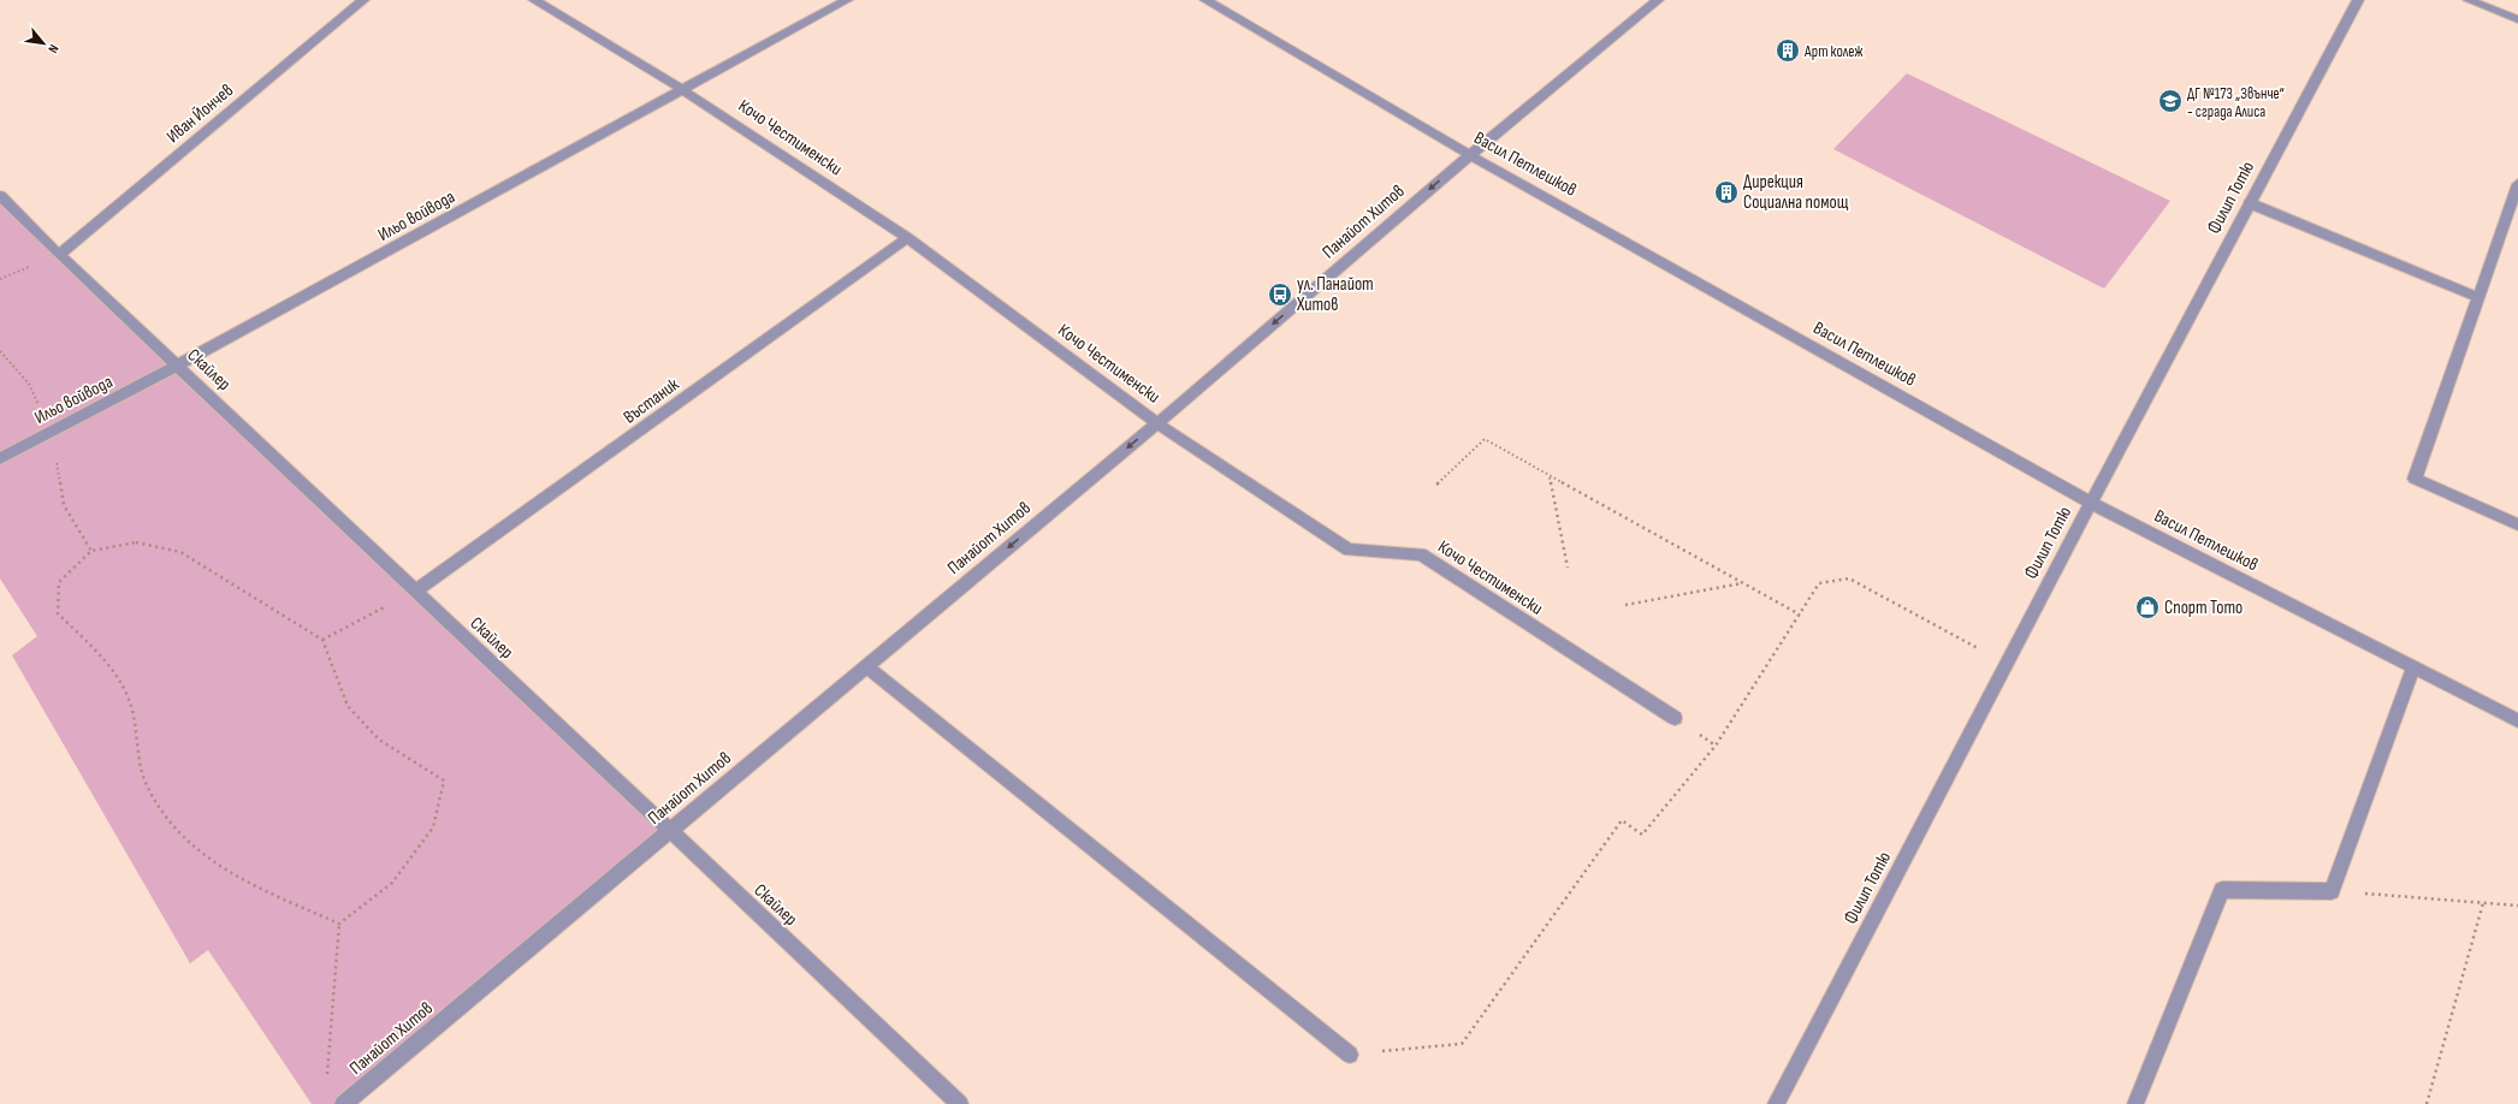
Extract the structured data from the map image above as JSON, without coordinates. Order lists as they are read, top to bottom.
{
  "streets": {
    "street": [
      "Иван Йончев",
      "Кочо Честименски",
      "Васил Петлешков",
      "Филип Тотю",
      "Ильо войвода",
      "Панайот Хитов",
      "Скайлер",
      "Въстаник"
    ]
  },
  "crossings": [
    ["Иван Йончев", "Скайлер"],
    ["Кочо Честименски", "Ильо войвода"],
    ["Кочо Честименски", "Панайот Хитов"],
    ["Кочо Честименски", "Въстаник"],
    ["Васил Петлешков", "Филип Тотю"],
    ["Васил Петлешков", "Панайот Хитов"],
    ["Ильо войвода", "Скайлер"],
    ["Панайот Хитов", "Скайлер"],
    ["Скайлер", "Въстаник"]
  ],
  "one_way": ["Панайот Хитов"],
  "places": {
    "building": ["Арт колеж", "Дирекция Социална помощ"],
    "school or university": ["ДГ №173 „Звънче“ - сграда Алиса"],
    "bus stop": ["ул. Панайот Хитов"],
    "shop": ["Спорт Тото"]
  },
  "north": "bottom right"
}
